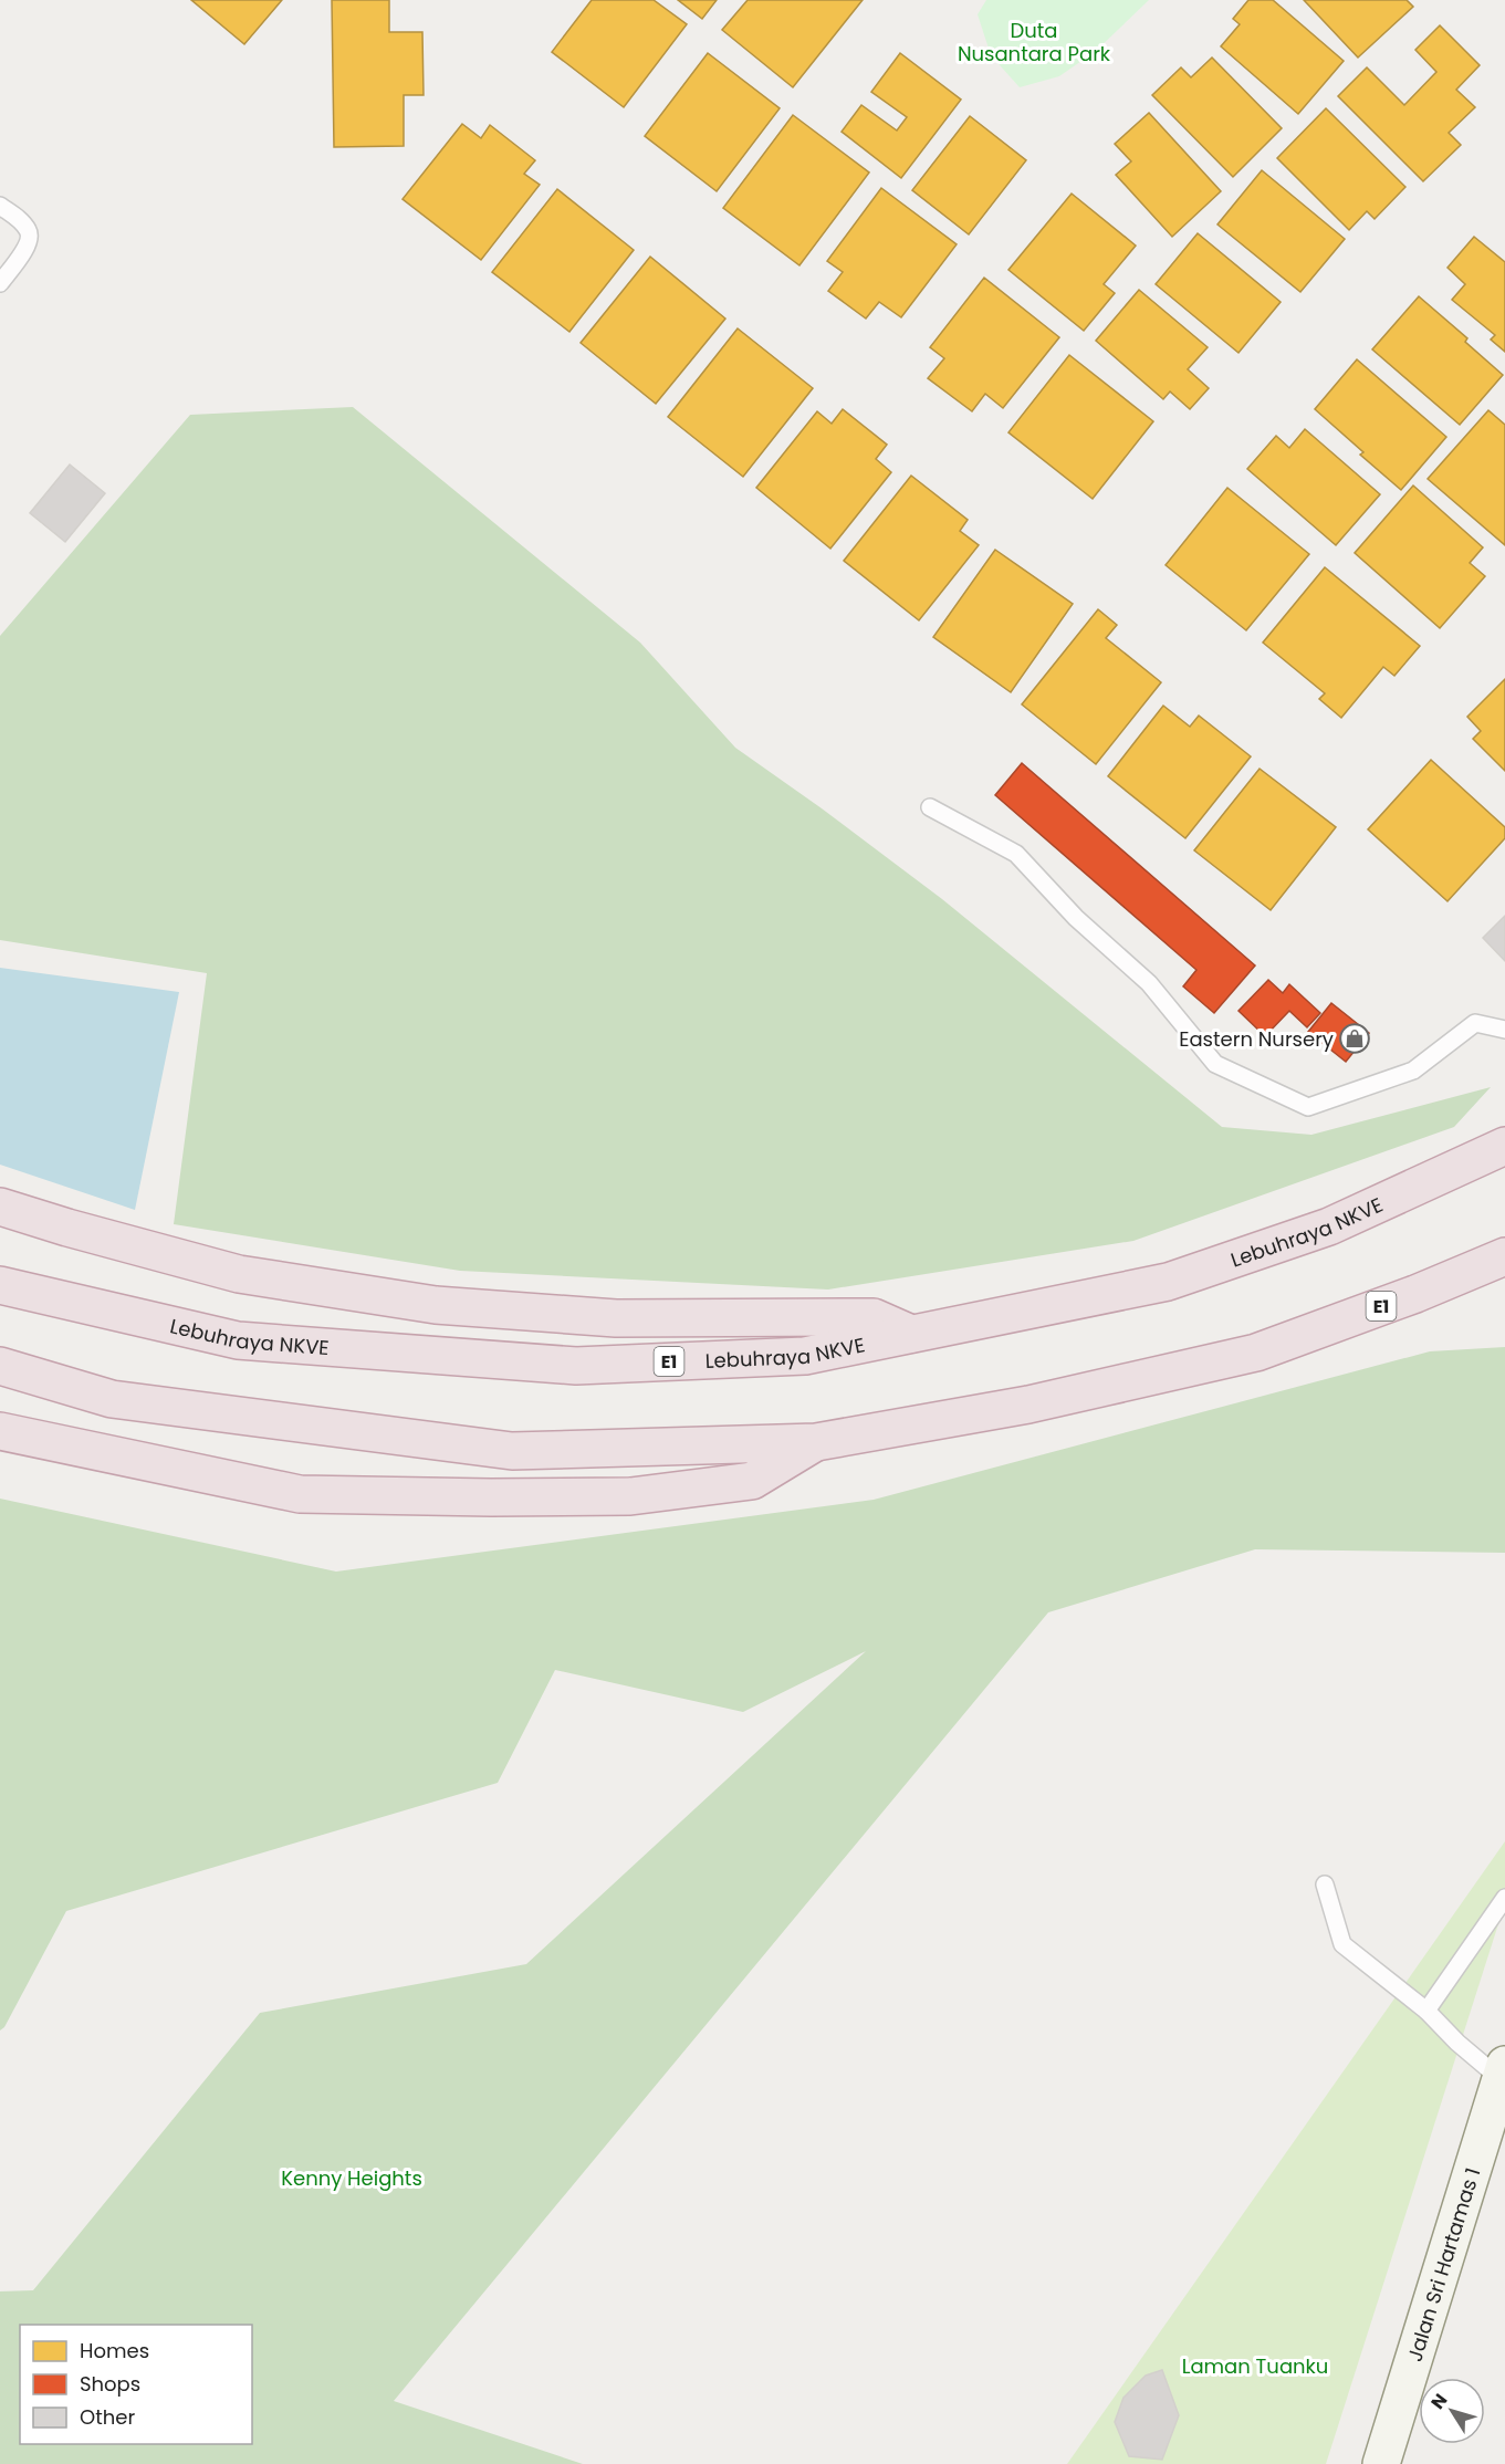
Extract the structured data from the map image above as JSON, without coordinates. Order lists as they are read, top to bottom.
{
  "streets": {
    "highway": ["Lebuhraya NKVE", "E1"],
    "street": ["Jalan Sri Hartamas 1"]
  },
  "parks": ["Duta Nusantara Park", "Kenny Heights", "Laman Tuanku"],
  "places": {
    "shop": ["Eastern Nursery"]
  },
  "legend": ["Homes", "Shops", "Other"],
  "north": "top left"
}
